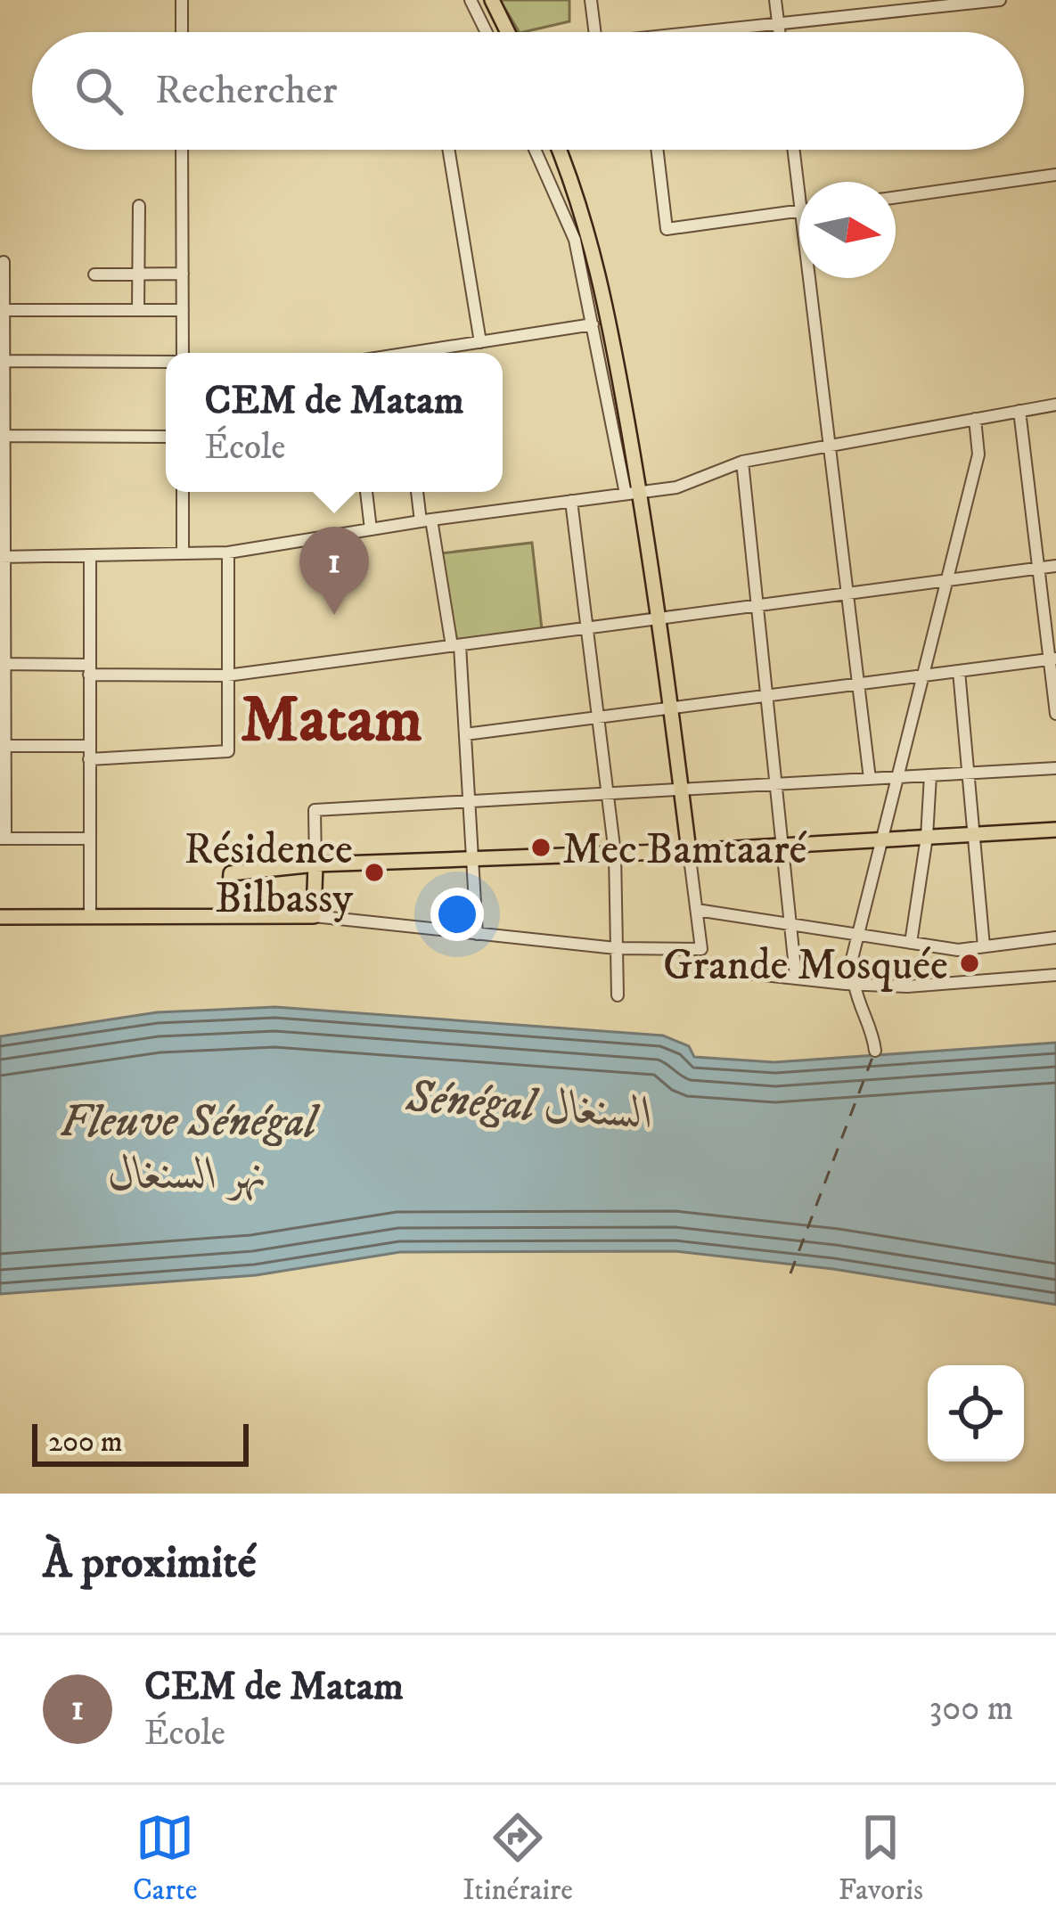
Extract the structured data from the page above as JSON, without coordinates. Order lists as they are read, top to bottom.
{
  "districts": ["Matam"],
  "water": ["Sénégal السنغال", "Fleuve Sénégal نهر السنغال"],
  "places": ["Mec Bamtaaré", "Résidence Bilbassy", "Grande Mosquée"],
  "scale_bar": "200 m",
  "north": "right",
  "page": {
    "search": "Rechercher",
    "popup": ["CEM de Matam", "École"],
    "pins": "1",
    "scale": "200 m",
    "heading": "À proximité",
    "list": [
      {
        "mark": "1",
        "name": "CEM de Matam",
        "note": "École",
        "value": "300 m"
      }
    ],
    "nav": ["Carte", "Itinéraire", "Favoris"]
  }
}
